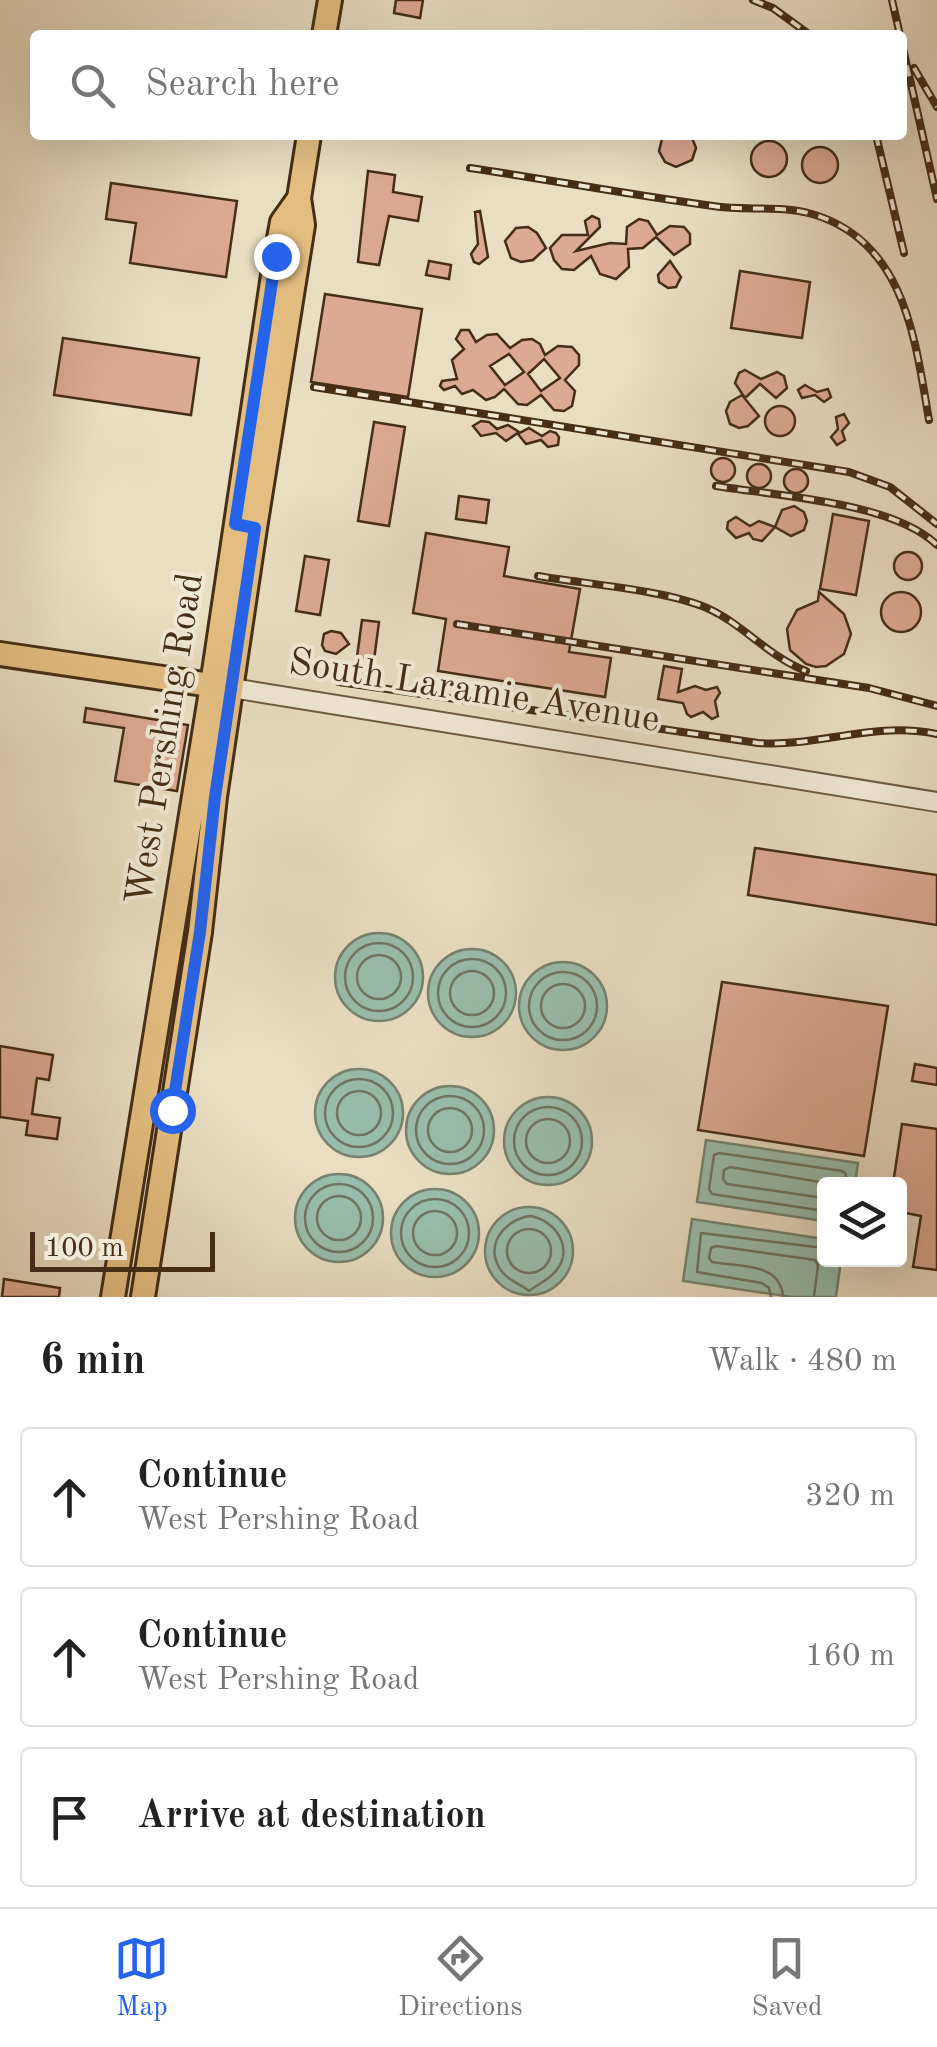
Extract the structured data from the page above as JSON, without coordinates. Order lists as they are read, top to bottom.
{
  "streets": {
    "main road": ["South Laramie Avenue", "West Pershing Road"]
  },
  "crossings": [
    ["South Laramie Avenue", "West Pershing Road"]
  ],
  "scale_bar": "100 m",
  "page": {
    "search": "Search here",
    "scale": "100 m",
    "heading": ["6 min", "Walk · 480 m"],
    "list": [
      ["Continue", "West Pershing Road", "320 m"],
      ["Continue", "West Pershing Road", "160 m"],
      "Arrive at destination"
    ],
    "nav": ["Map", "Directions", "Saved"]
  }
}
